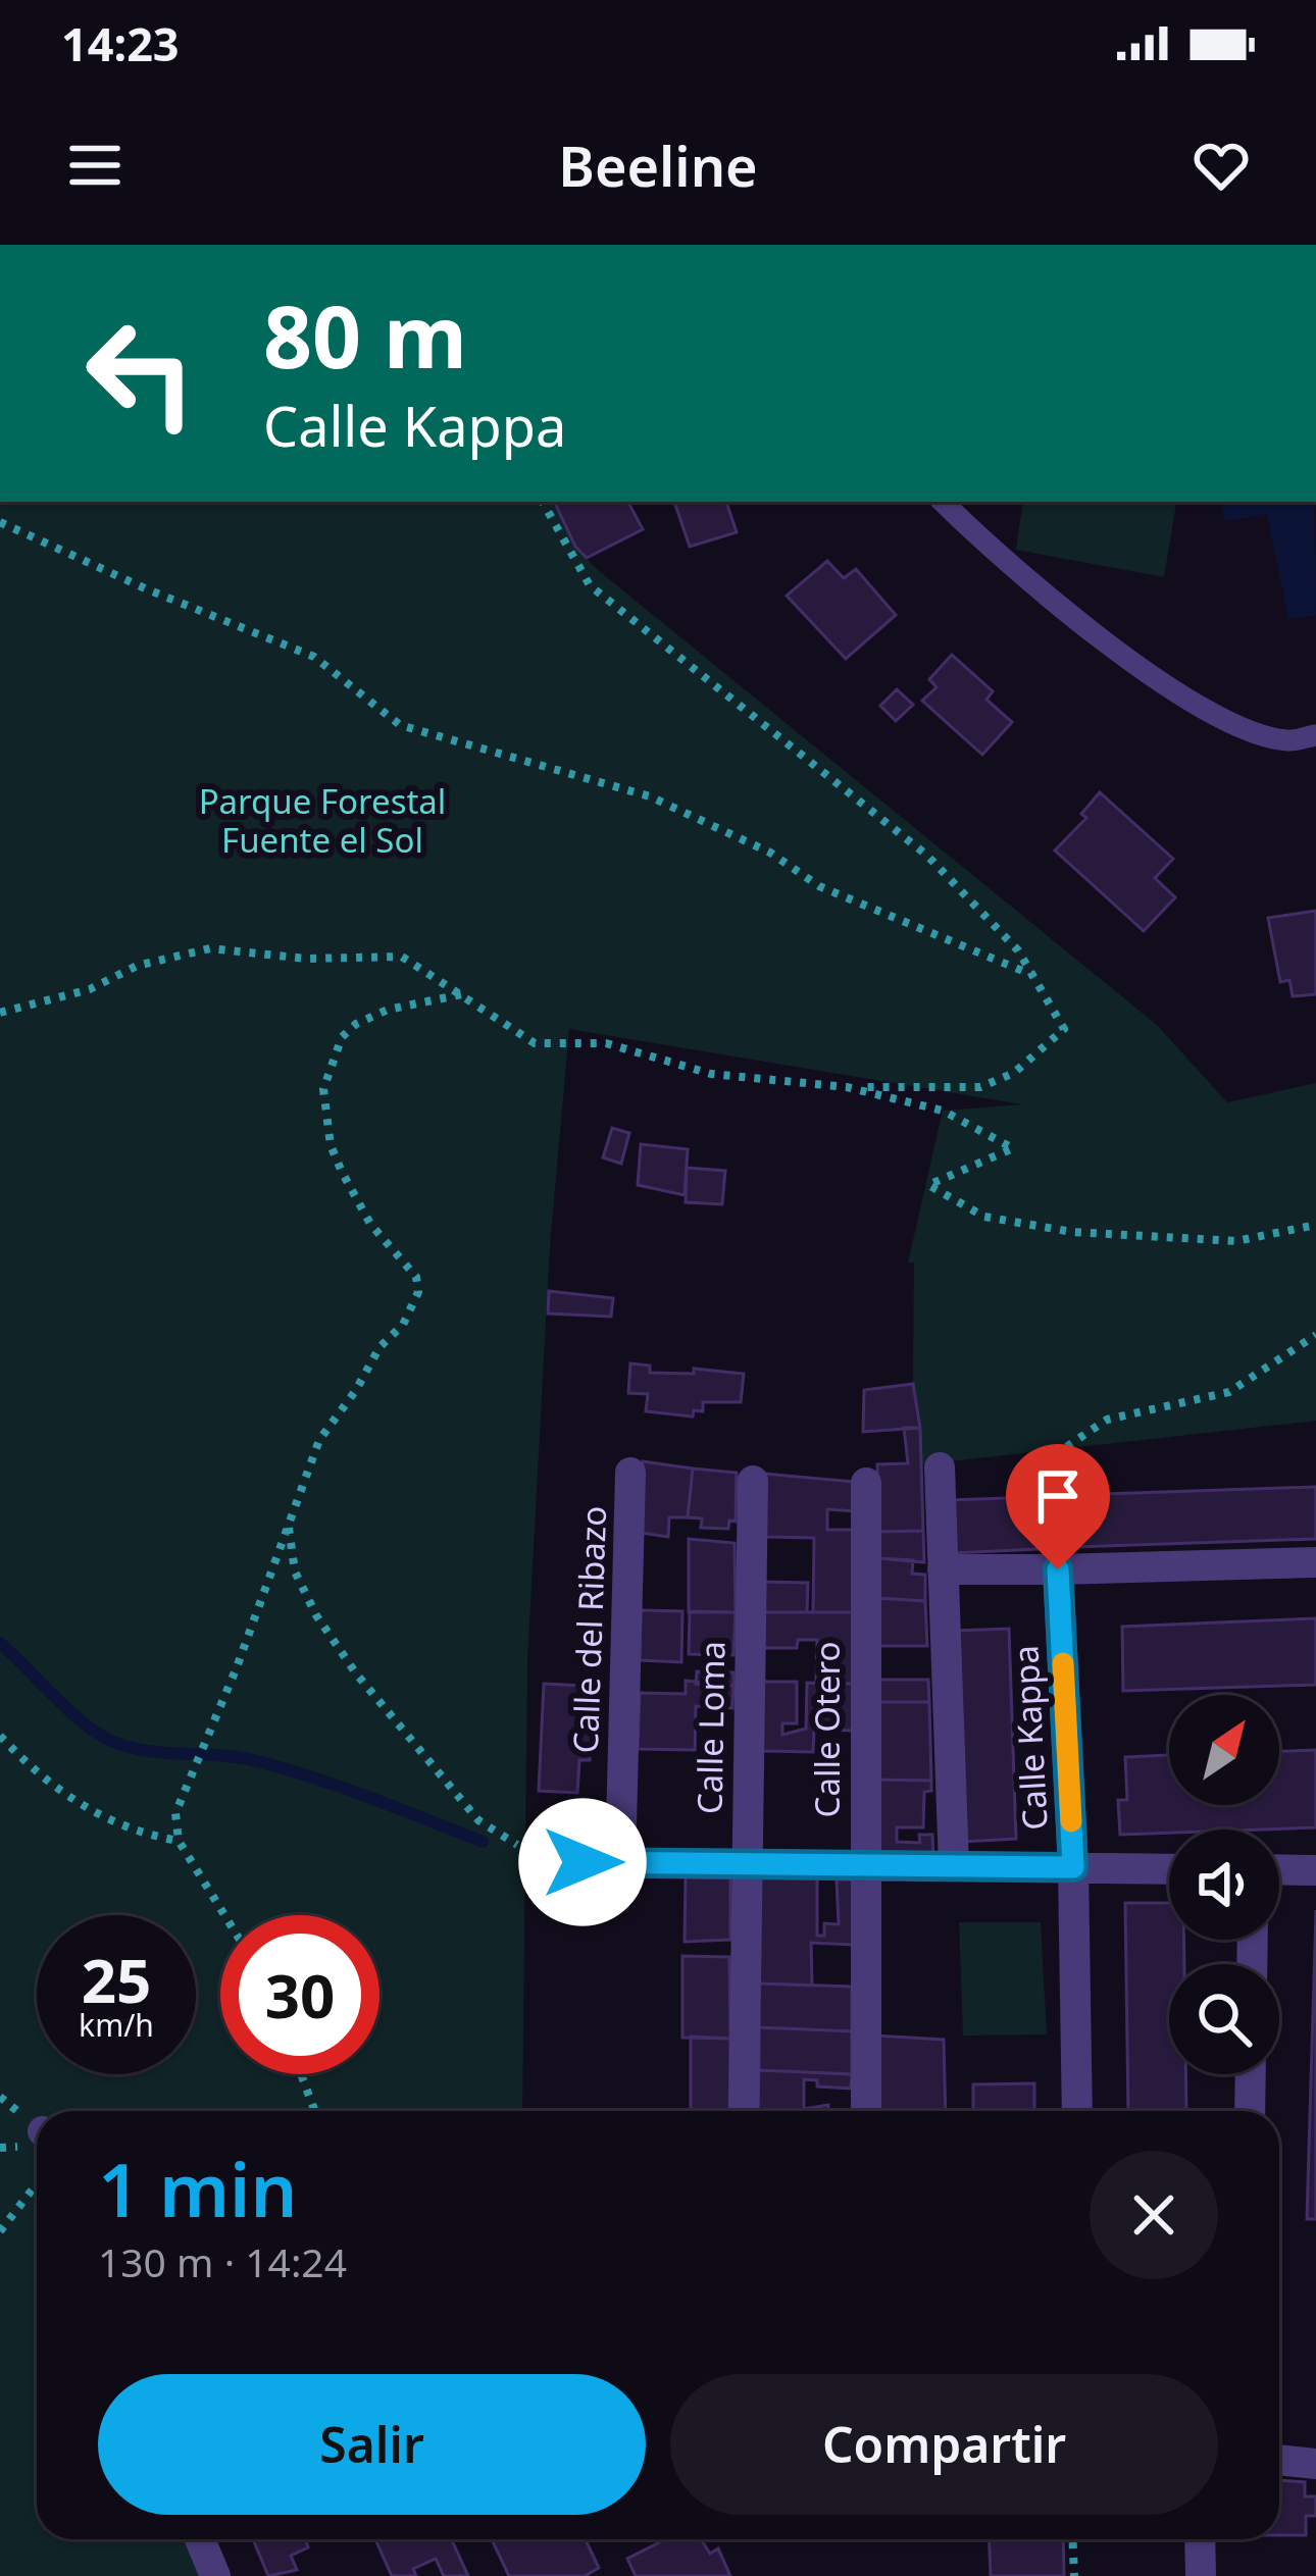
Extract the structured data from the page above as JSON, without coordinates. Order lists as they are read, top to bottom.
{
  "streets": {
    "street": [
      "Calle del Ribazo",
      "Calle Loma",
      "Calle Otero",
      "Calle Kappa"
    ]
  },
  "parks": ["Parque Forestal Fuente el Sol"],
  "north": "top right",
  "page": {
    "status": "14:23",
    "header": "Beeline",
    "turn": ["80 m", "Calle Kappa"],
    "speed": "25 km/h",
    "limit": "30",
    "heading": ["1 min", "130 m · 14:24"],
    "buttons": ["Salir", "Compartir"]
  }
}
